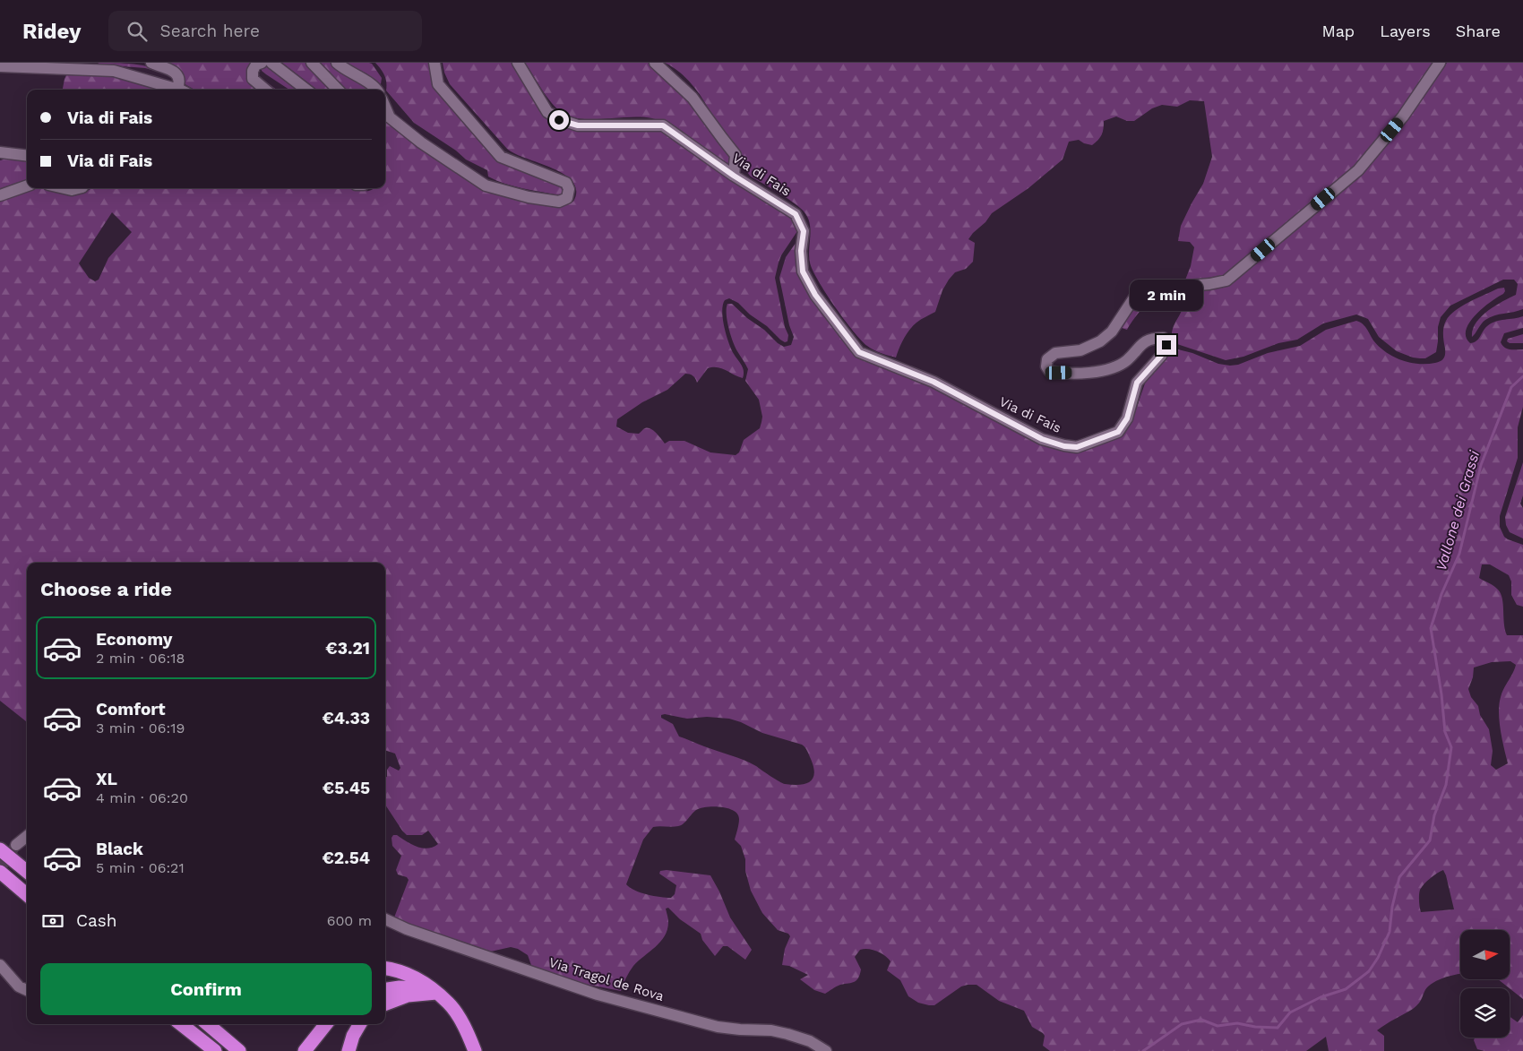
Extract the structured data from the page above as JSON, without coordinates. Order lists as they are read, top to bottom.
{
  "streets": {
    "street": ["Via di Fais", "Via Tragol de Rova"]
  },
  "water": ["Vallone dei Grassi"],
  "north": "right",
  "page": {
    "header": "Ridey",
    "search": "Search here",
    "nav": ["Map", "Layers", "Share"],
    "banner": ["Via di Fais", "Via di Fais"],
    "bubble": "2 min",
    "heading": "Choose a ride",
    "list": [
      {
        "name": "Economy",
        "note": "2 min · 06:18",
        "value": "€3.21"
      },
      {
        "name": "Comfort",
        "note": "3 min · 06:19",
        "value": "€4.33"
      },
      {
        "name": "XL",
        "note": "4 min · 06:20",
        "value": "€5.45"
      },
      {
        "name": "Black",
        "note": "5 min · 06:21",
        "value": "€2.54"
      }
    ],
    "pay": ["Cash", "600 m"],
    "buttons": "Confirm"
  }
}
